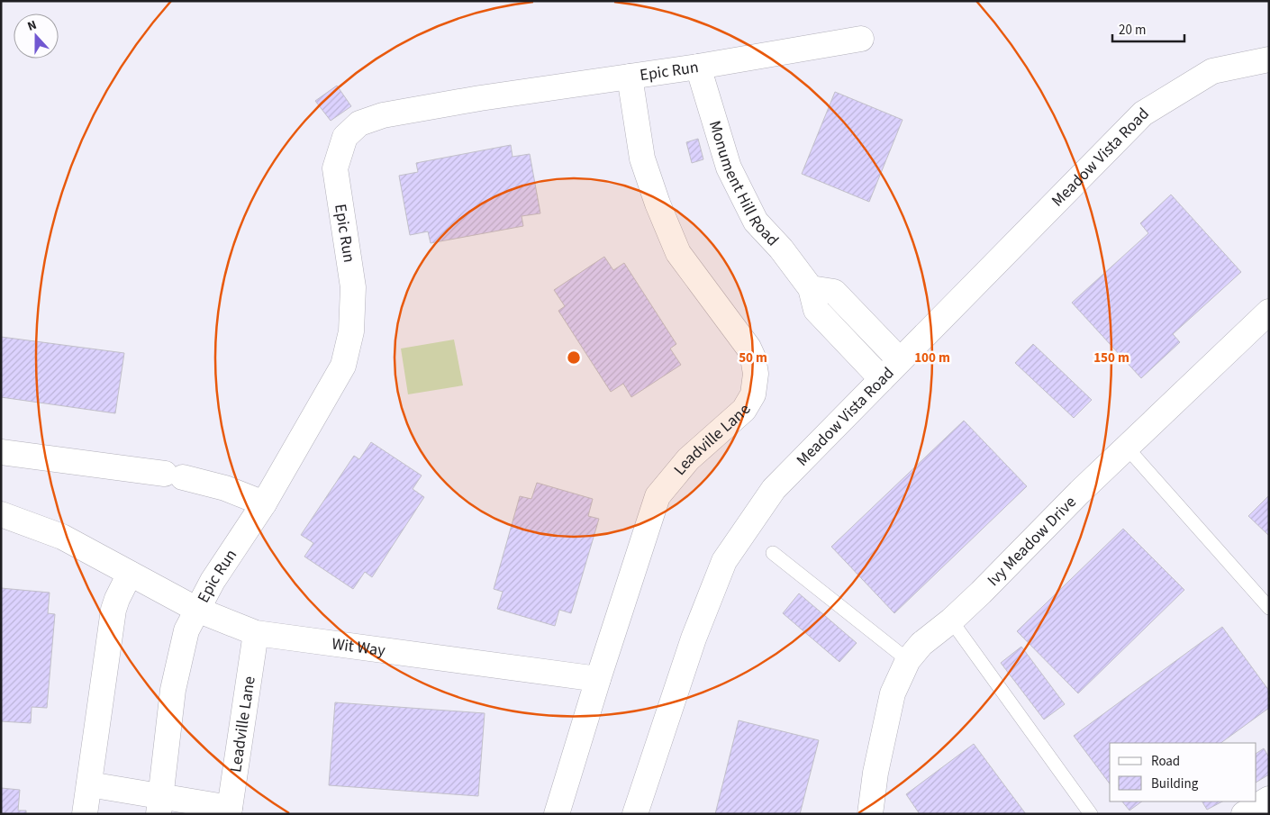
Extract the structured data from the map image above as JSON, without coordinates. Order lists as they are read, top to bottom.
{
  "streets": {
    "street": [
      "Epic Run",
      "Meadow Vista Road",
      "Monument Hill Road",
      "Leadville Lane",
      "Ivy Meadow Drive",
      "Wit Way"
    ]
  },
  "crossings": [
    ["Epic Run", "Monument Hill Road"],
    ["Epic Run", "Leadville Lane"],
    ["Epic Run", "Wit Way"],
    ["Meadow Vista Road", "Monument Hill Road"],
    ["Leadville Lane", "Wit Way"]
  ],
  "legend": ["Road", "Building"],
  "scale_bar": "20 m",
  "north": "top",
  "rings": ["50 m", "100 m", "150 m"]
}
